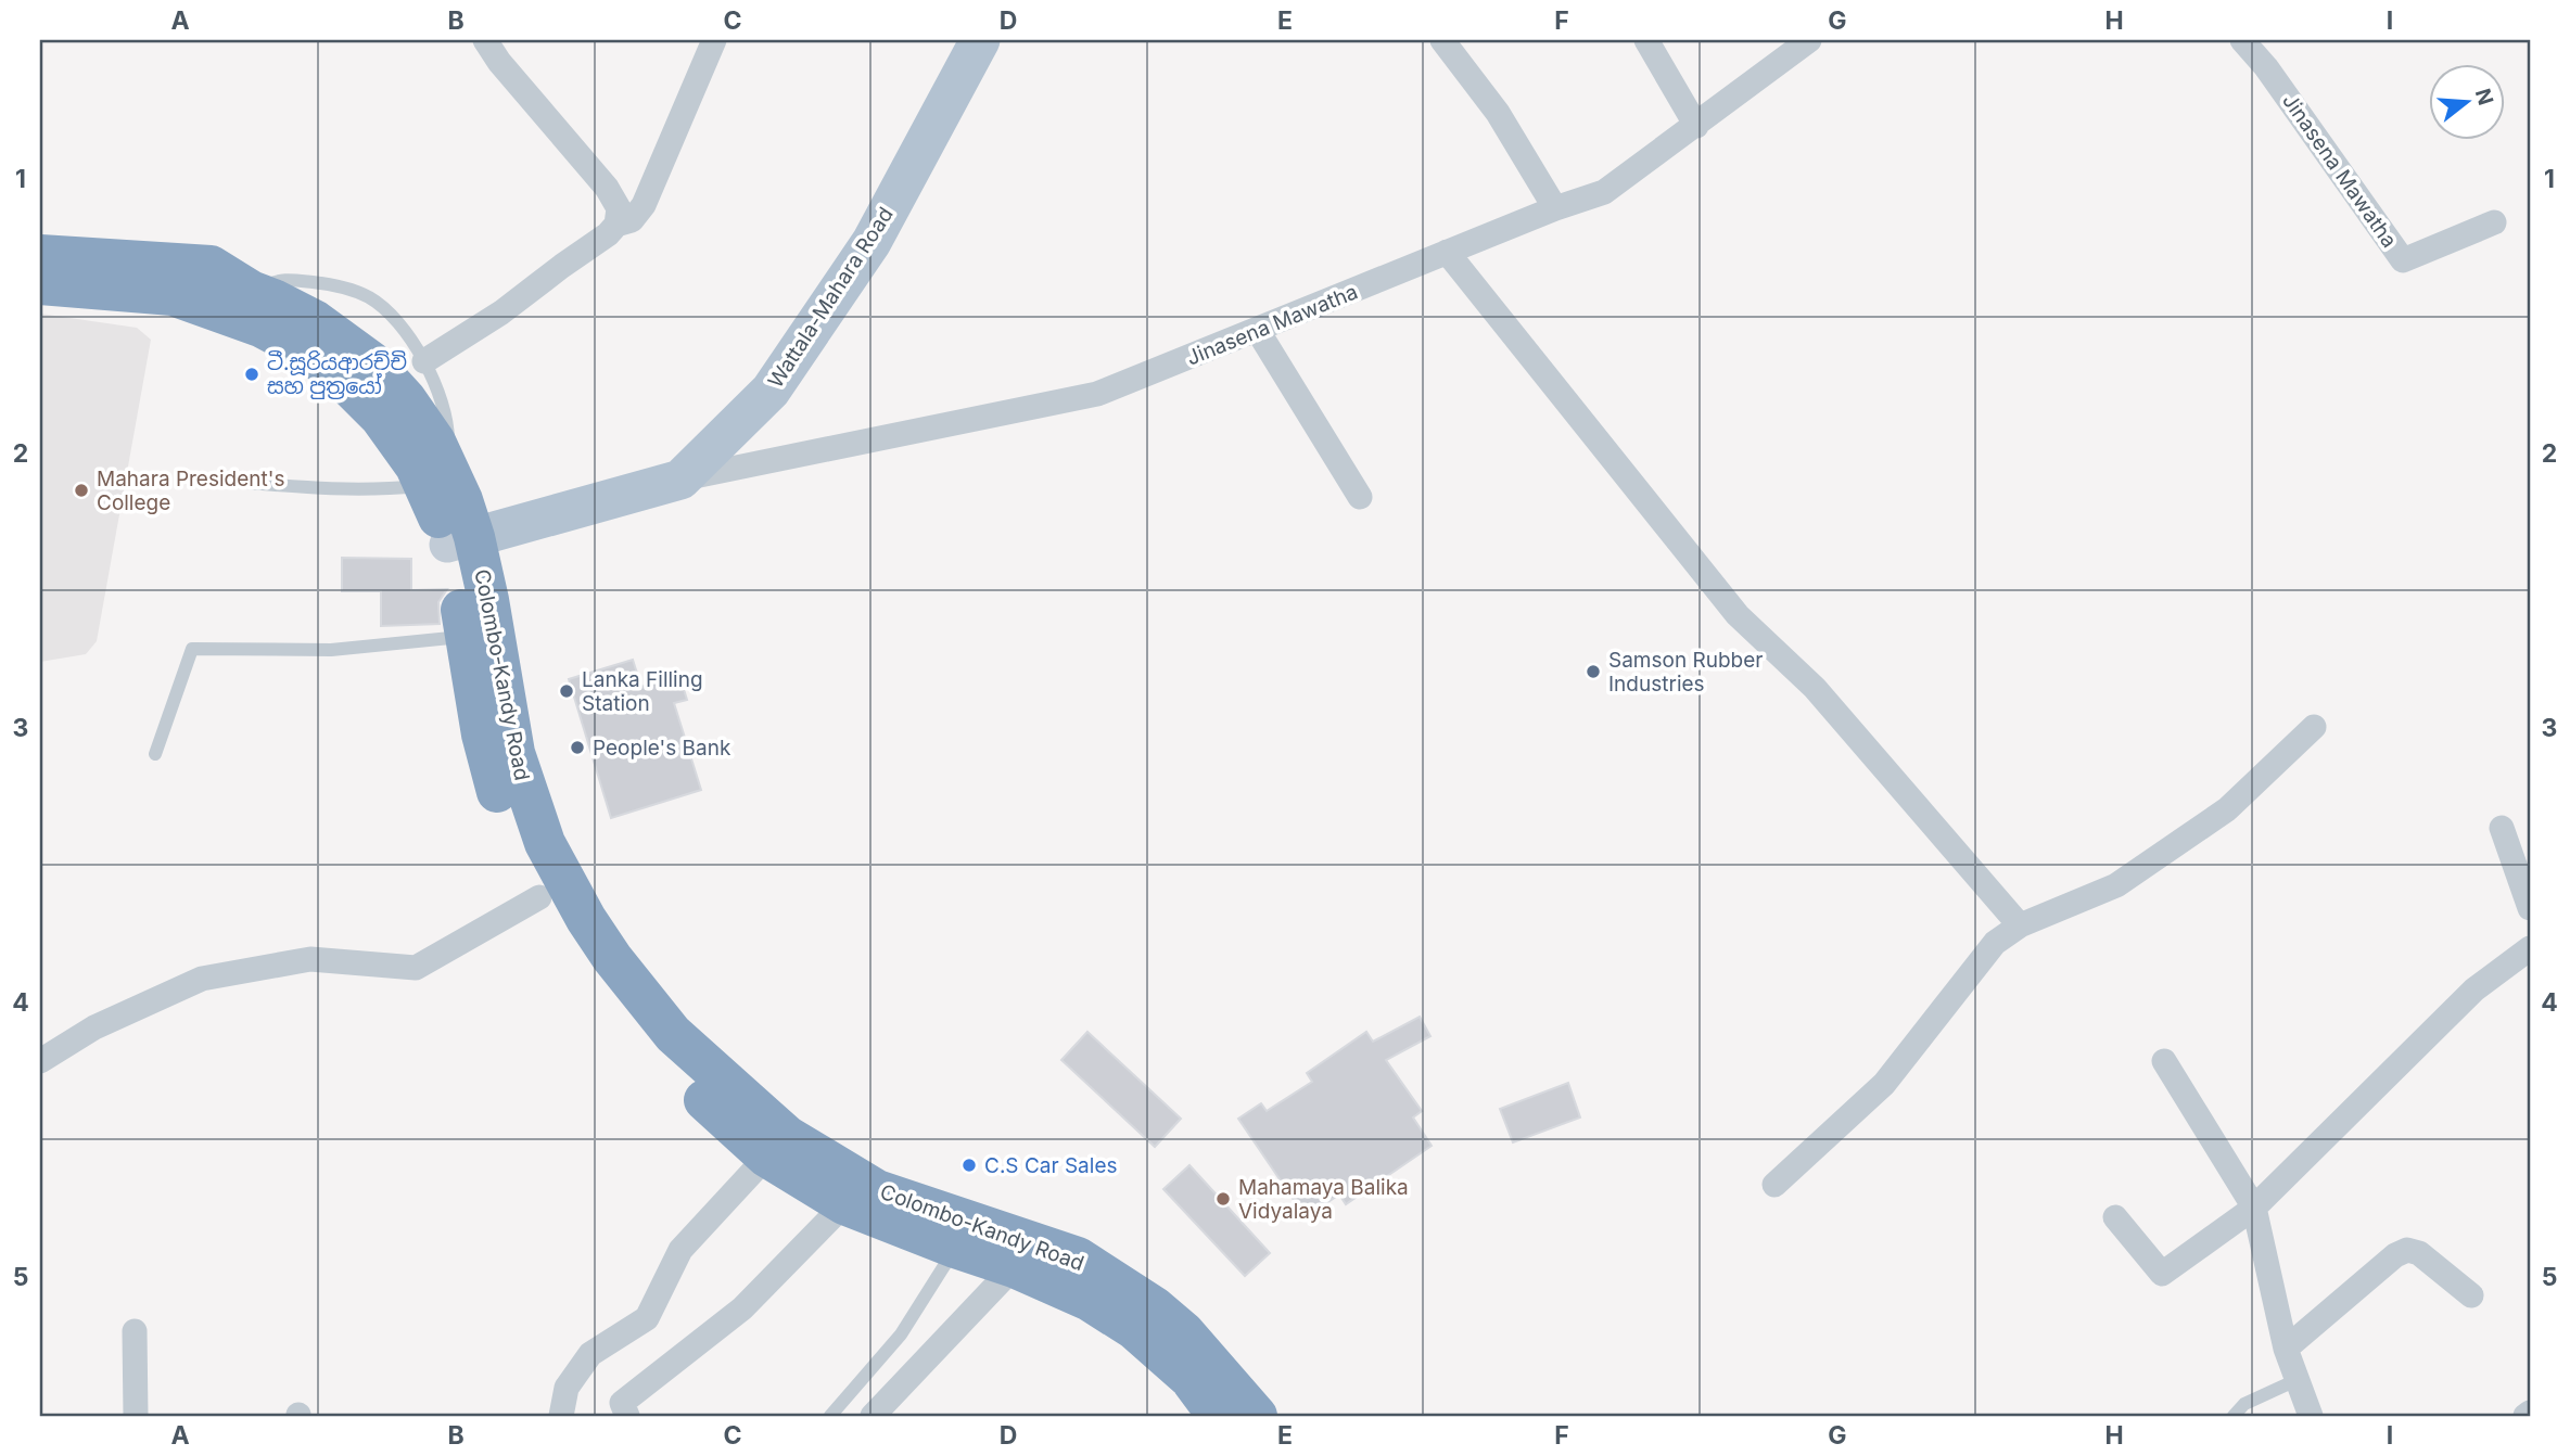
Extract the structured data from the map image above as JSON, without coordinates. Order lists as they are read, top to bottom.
{
  "streets": {
    "highway": ["Colombo-Kandy Road"],
    "main road": ["Wattala-Mahara Road"],
    "street": ["Jinasena Mawatha"]
  },
  "crossings": [
    ["Jinasena Mawatha", "Wattala-Mahara Road"],
    ["Wattala-Mahara Road", "Colombo-Kandy Road"]
  ],
  "places": [
    "ටී.සූරියආරච්චි සහ පුත්‍රයෝ",
    "Mahara President's College",
    "Samson Rubber Industries",
    "Lanka Filling Station",
    "People's Bank",
    "C.S Car Sales",
    "Mahamaya Balika Vidyalaya"
  ],
  "north": "right",
  "grid": {
    "columns": [
      "A",
      "B",
      "C",
      "D",
      "E",
      "F",
      "G",
      "H",
      "I"
    ],
    "rows": [
      "1",
      "2",
      "3",
      "4",
      "5"
    ]
  }
}
